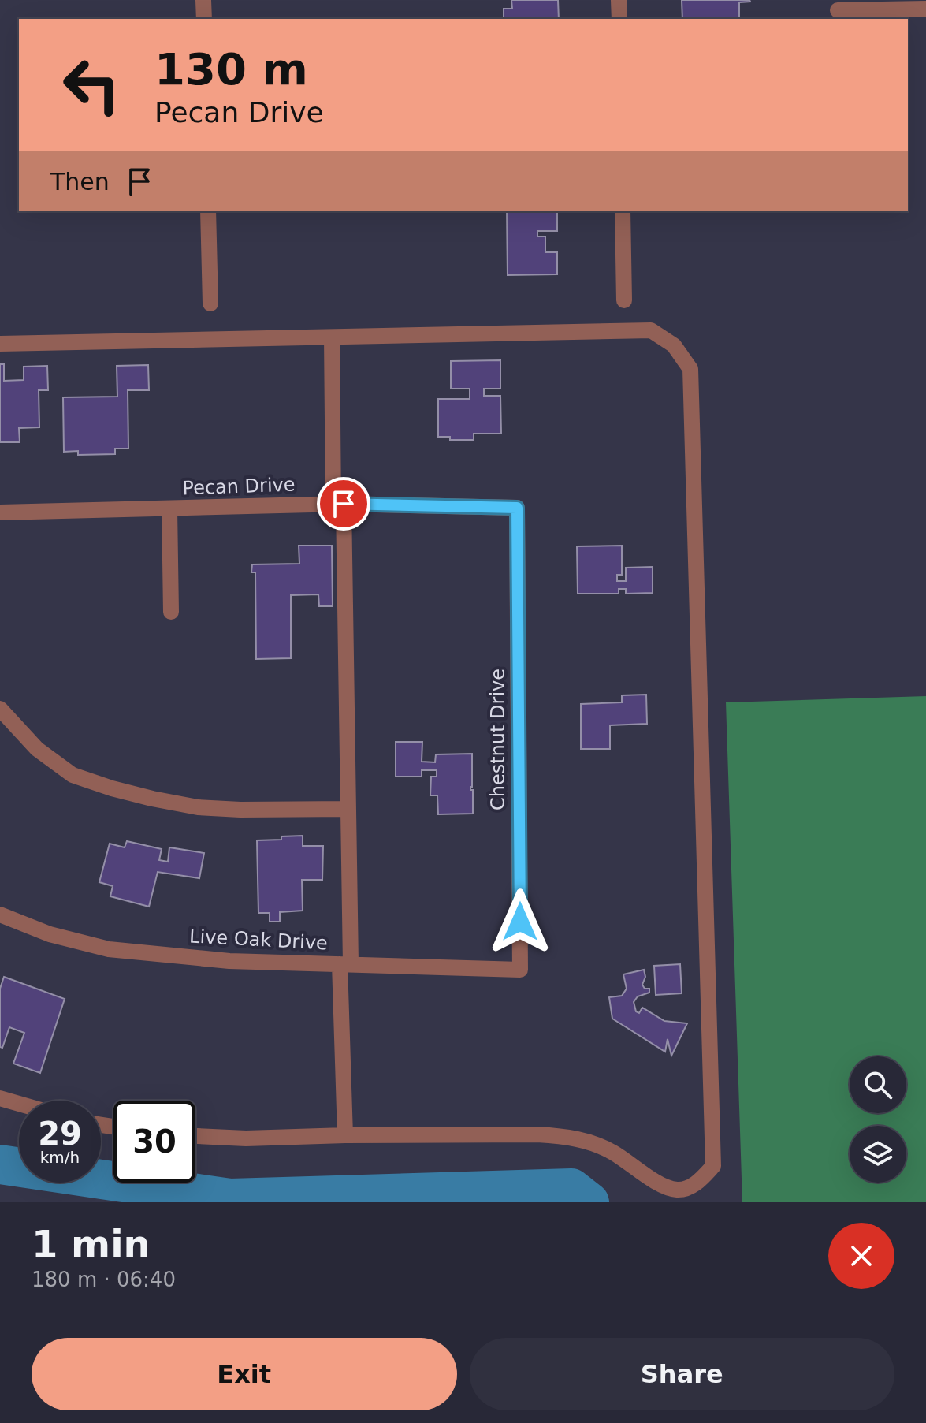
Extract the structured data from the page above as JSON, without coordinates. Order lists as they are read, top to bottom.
{
  "streets": {
    "street": ["Pecan Drive", "Chestnut Drive", "Live Oak Drive"]
  },
  "crossings": [
    ["Pecan Drive", "Chestnut Drive"],
    ["Chestnut Drive", "Live Oak Drive"]
  ],
  "page": {
    "turn": ["130 m", "Pecan Drive"],
    "then": "Then",
    "speed": "29 km/h",
    "limit": "30",
    "heading": ["1 min", "180 m · 06:40"],
    "buttons": ["Exit", "Share"]
  }
}
